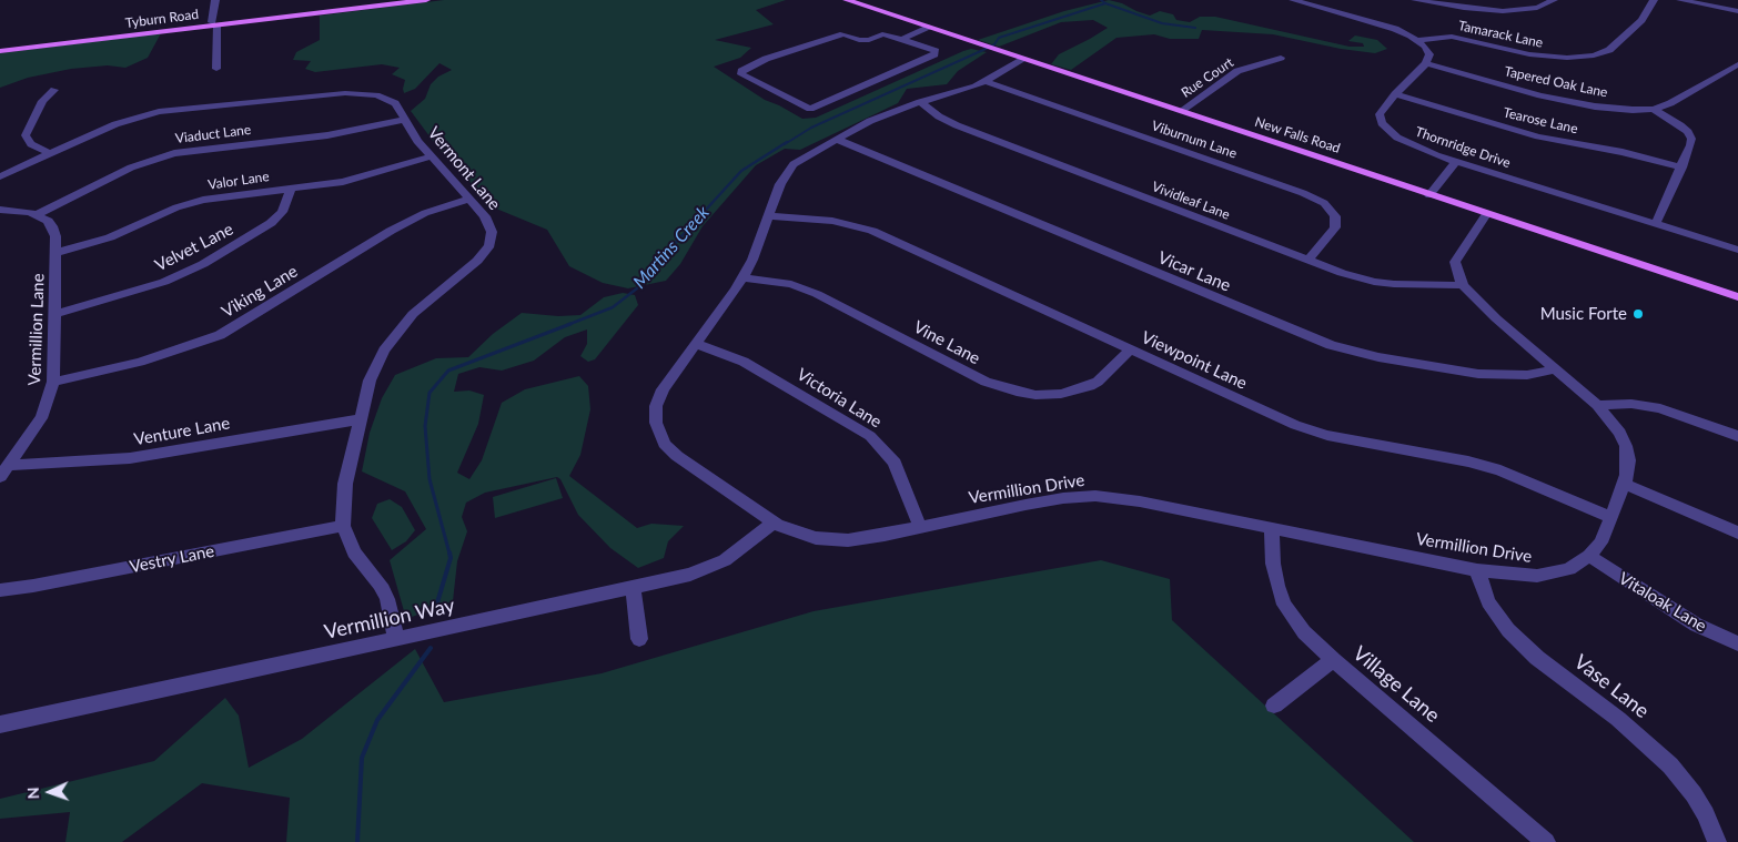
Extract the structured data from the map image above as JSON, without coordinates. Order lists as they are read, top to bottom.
{
  "streets": {
    "main road": ["Tyburn Road", "New Falls Road"],
    "street": [
      "Tamarack Lane",
      "Rue Court",
      "Tapered Oak Lane",
      "Tearose Lane",
      "Viaduct Lane",
      "Viburnum Lane",
      "Thornridge Drive",
      "Vermont Lane",
      "Valor Lane",
      "Vividleaf Lane",
      "Velvet Lane",
      "Vicar Lane",
      "Viking Lane",
      "Vermillion Lane",
      "Vine Lane",
      "Viewpoint Lane",
      "Victoria Lane",
      "Venture Lane",
      "Vermillion Drive",
      "Vestry Lane",
      "Vitaloak Lane",
      "Vermillion Way",
      "Village Lane",
      "Vase Lane"
    ]
  },
  "crossings": [
    ["Rue Court", "New Falls Road"],
    ["Tapered Oak Lane", "Thornridge Drive"],
    ["Tearose Lane", "Thornridge Drive"],
    ["Viaduct Lane", "Vermont Lane"],
    ["Viaduct Lane", "Vermillion Lane"],
    ["New Falls Road", "Vermillion Drive"],
    ["Viburnum Lane", "Vividleaf Lane"],
    ["Viburnum Lane", "Vermillion Drive"],
    ["Vermont Lane", "Valor Lane"],
    ["Vermont Lane", "Viking Lane"],
    ["Vermont Lane", "Venture Lane"],
    ["Vermont Lane", "Vestry Lane"],
    ["Vermont Lane", "Vermillion Way"],
    ["Valor Lane", "Velvet Lane"],
    ["Valor Lane", "Vermillion Lane"],
    ["Vividleaf Lane", "Vermillion Drive"],
    ["Velvet Lane", "Vermillion Lane"],
    ["Vicar Lane", "Vermillion Drive"],
    ["Viking Lane", "Vermillion Lane"],
    ["Vermillion Lane", "Venture Lane"],
    ["Vine Lane", "Viewpoint Lane"],
    ["Vine Lane", "Vermillion Drive"],
    ["Viewpoint Lane", "Vermillion Drive"],
    ["Victoria Lane", "Vermillion Drive"],
    ["Vermillion Drive", "Vitaloak Lane"],
    ["Vermillion Drive", "Vermillion Way"],
    ["Vermillion Drive", "Village Lane"],
    ["Vermillion Drive", "Vase Lane"]
  ],
  "water": ["Martins Creek"],
  "places": ["Music Forte"],
  "north": "left"
}
